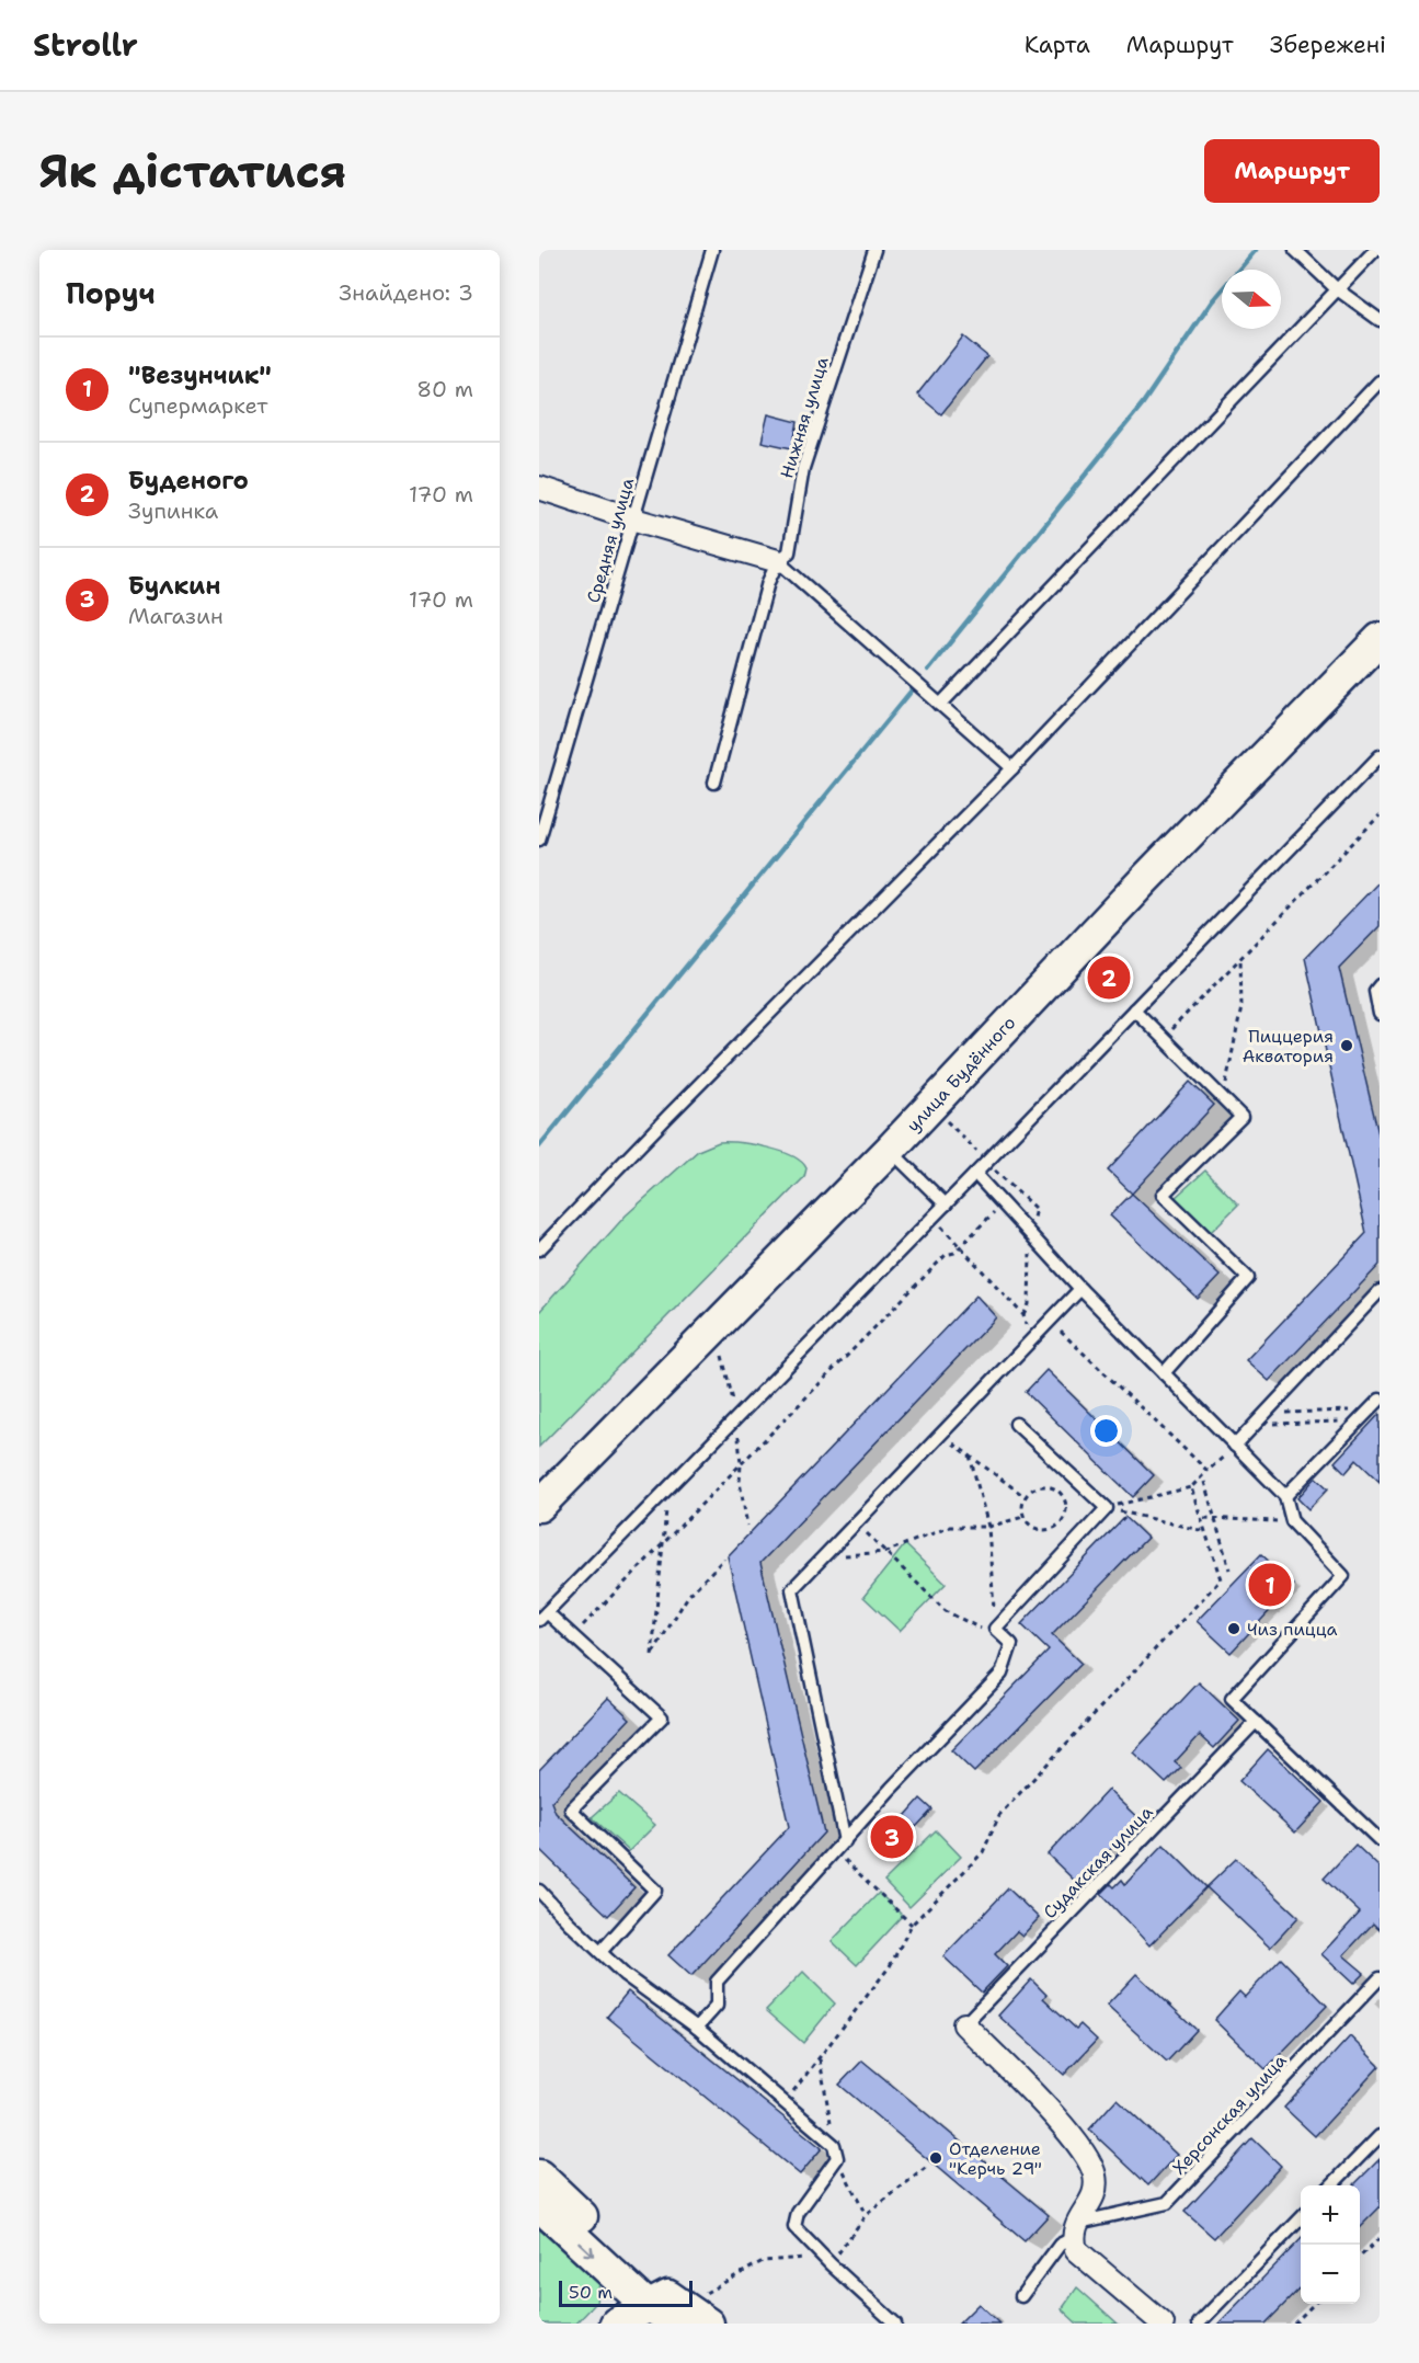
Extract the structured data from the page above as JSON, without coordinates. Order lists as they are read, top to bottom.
{
  "streets": {
    "main road": ["улица Будённого"],
    "lane": [
      "Нижняя улица",
      "Средняя улица",
      "Судакская улица",
      "Херсонская улица"
    ]
  },
  "places": ["Пиццерия Акватория", "Чиз пицца", "Отделение \"Керчь 29\""],
  "scale_bar": "50 m",
  "north": "right",
  "page": {
    "header": "Strollr",
    "nav": ["Карта", "Маршрут", "Збережені"],
    "buttons": "Маршрут",
    "title": "Як дістатися",
    "heading": ["Поруч", "Знайдено: 3"],
    "list": [
      {
        "mark": "1",
        "name": "\"Везунчик\"",
        "note": "Супермаркет",
        "value": "80 m"
      },
      {
        "mark": "2",
        "name": "Буденого",
        "note": "Зупинка",
        "value": "170 m"
      },
      {
        "mark": "3",
        "name": "Булкин",
        "note": "Магазин",
        "value": "170 m"
      }
    ],
    "pins": ["2", "1", "3"],
    "map_buttons": ["+", "−"],
    "scale": "50 m"
  }
}
